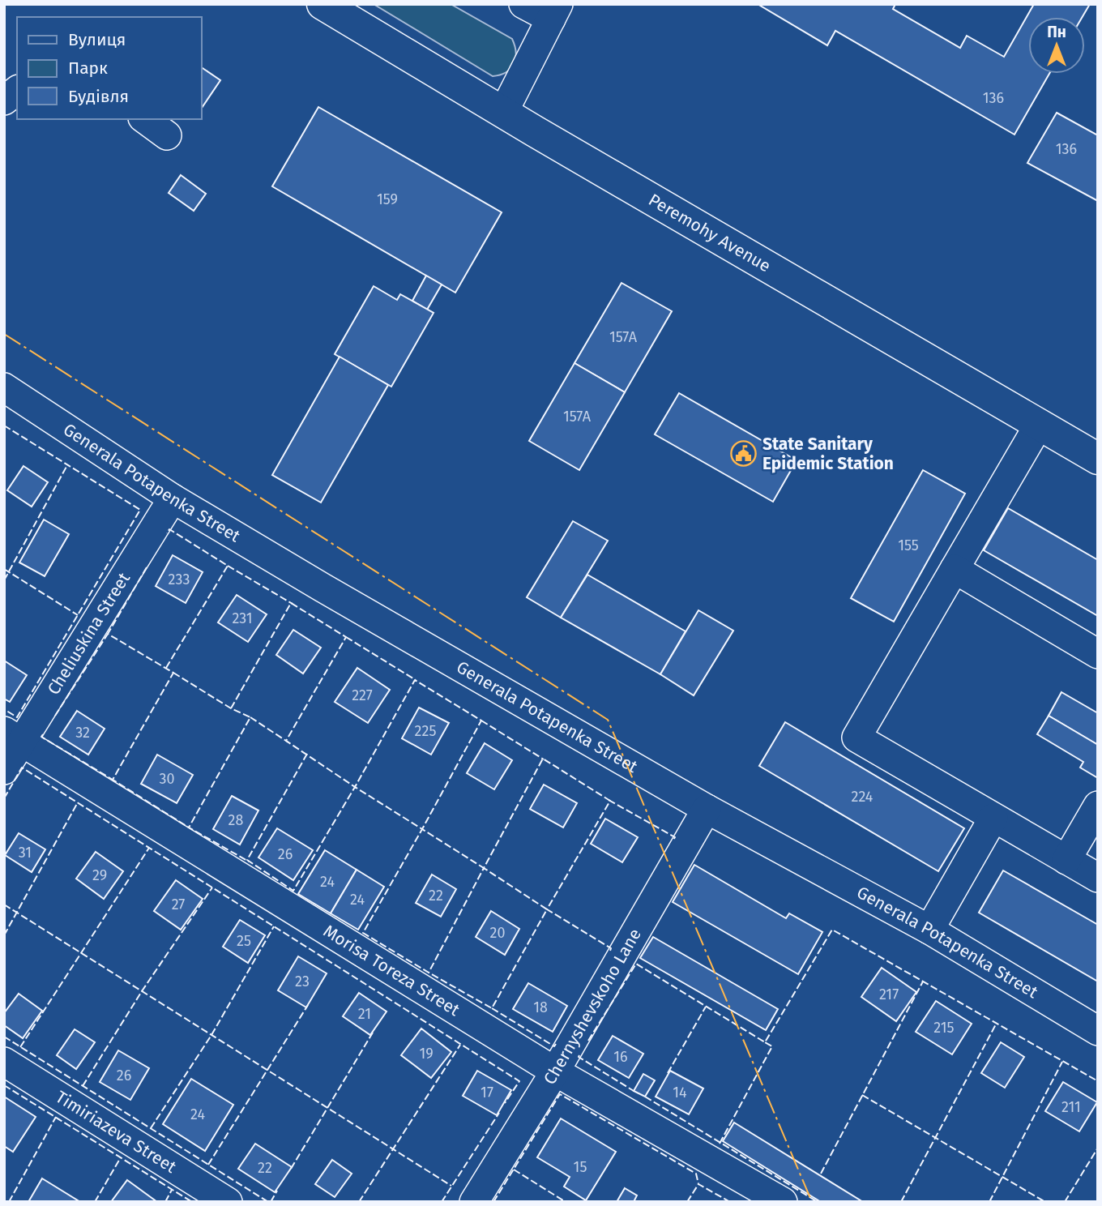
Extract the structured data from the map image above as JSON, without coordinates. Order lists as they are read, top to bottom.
{
  "streets": {
    "main road": ["Peremohy Avenue"],
    "street": [
      "Generala Potapenka Street",
      "Cheliuskina Street",
      "Morisa Toreza Street",
      "Chernyshevskoho Lane",
      "Timiriazeva Street"
    ]
  },
  "crossings": [
    ["Generala Potapenka Street", "Cheliuskina Street"],
    ["Generala Potapenka Street", "Chernyshevskoho Lane"],
    ["Cheliuskina Street", "Morisa Toreza Street"],
    ["Morisa Toreza Street", "Chernyshevskoho Lane"]
  ],
  "places": {
    "public building": ["State Sanitary Epidemic Station"]
  },
  "house_numbers": [
    "136",
    "136",
    "159",
    "157А",
    "157А",
    "155",
    "233",
    "231",
    "227",
    "225",
    "32",
    "30",
    "224",
    "28",
    "31",
    "26",
    "29",
    "24",
    "22",
    "24",
    "27",
    "20",
    "25",
    "23",
    "217",
    "18",
    "21",
    "215",
    "19",
    "16",
    "26",
    "17",
    "14",
    "211",
    "24",
    "15",
    "22"
  ],
  "legend": ["Вулиця", "Парк", "Будівля"],
  "north": "top"
}
